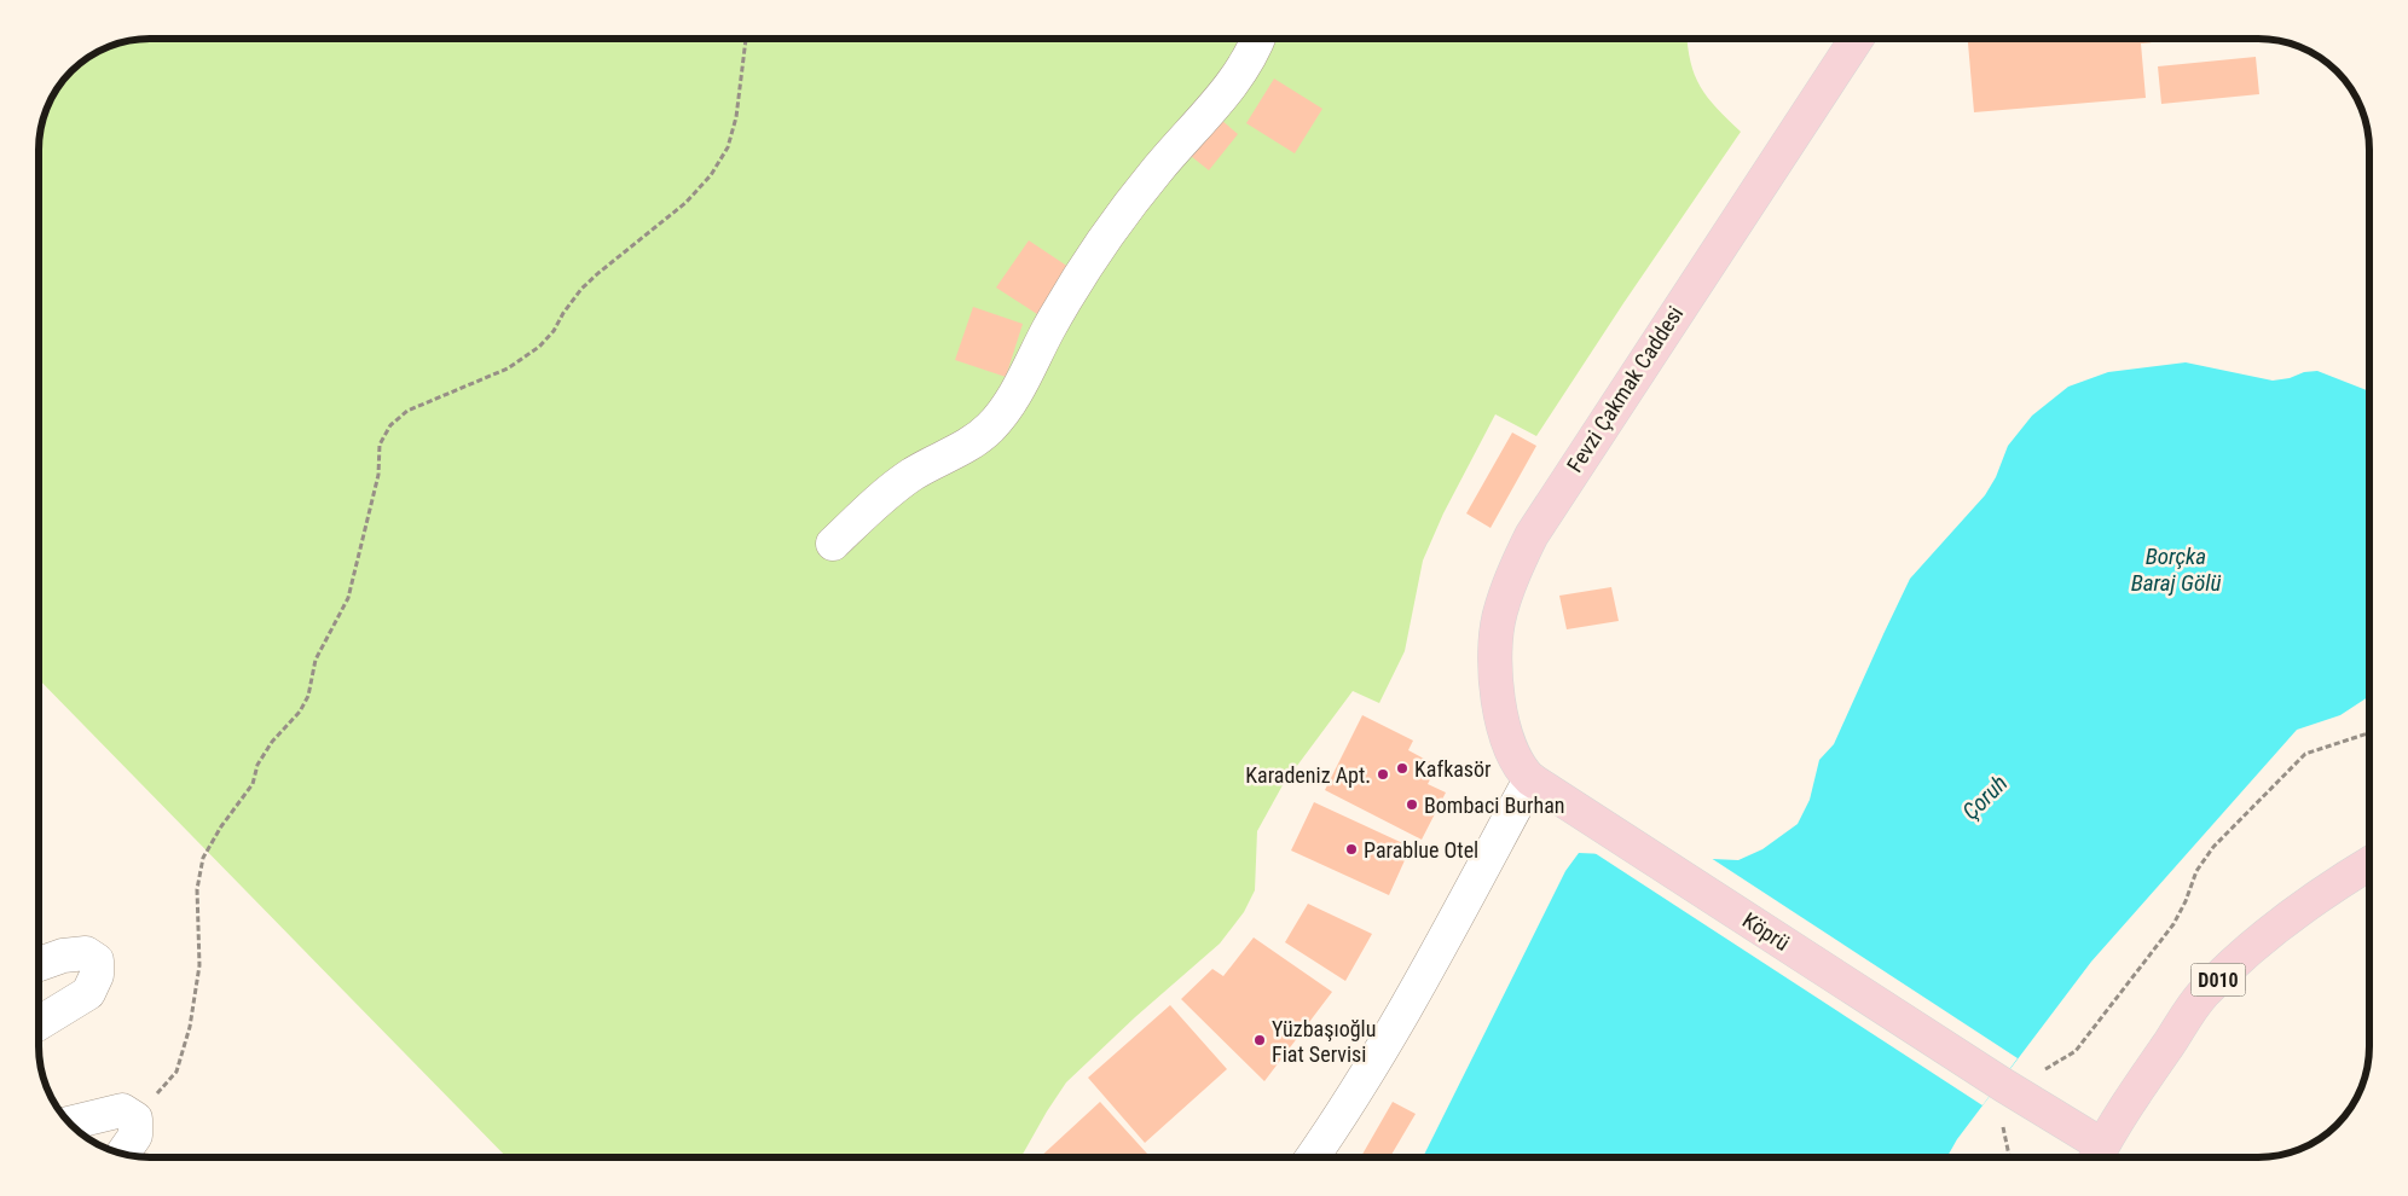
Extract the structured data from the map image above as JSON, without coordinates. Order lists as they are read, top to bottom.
{
  "streets": {
    "main road": ["Fevzi Çakmak Caddesi", "Köprü", "D010"]
  },
  "crossings": [
    ["Fevzi Çakmak Caddesi", "Köprü"],
    ["Köprü", "D010"]
  ],
  "water": ["Borçka Baraj Gölü", "Çoruh"],
  "places": [
    "Kafkasör",
    "Karadeniz Apt.",
    "Bombaci Burhan",
    "Parablue Otel",
    "Yüzbaşıoğlu Fiat Servisi"
  ]
}
